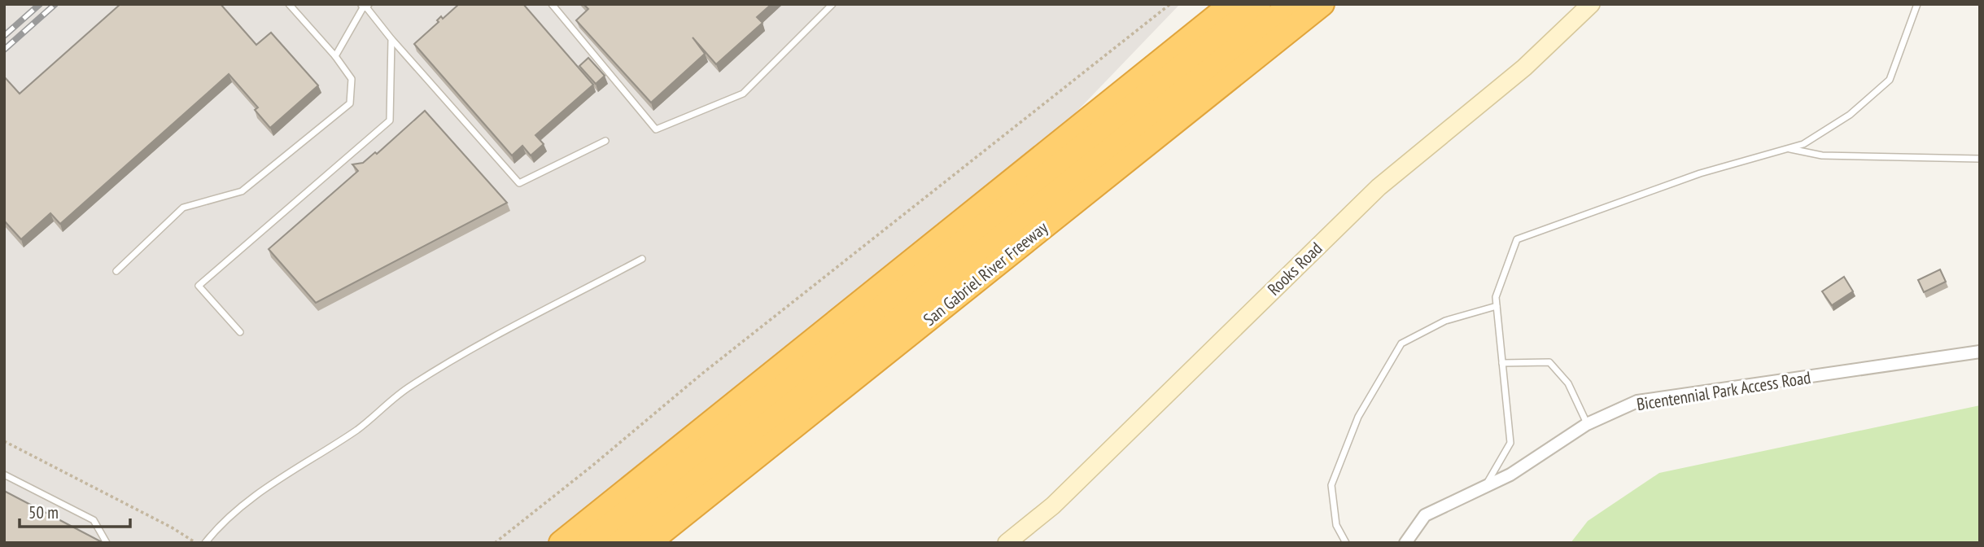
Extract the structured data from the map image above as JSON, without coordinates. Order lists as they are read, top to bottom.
{
  "streets": {
    "highway": ["San Gabriel River Freeway"],
    "street": ["Rooks Road", "Bicentennial Park Access Road"]
  },
  "scale_bar": "50 m"
}
